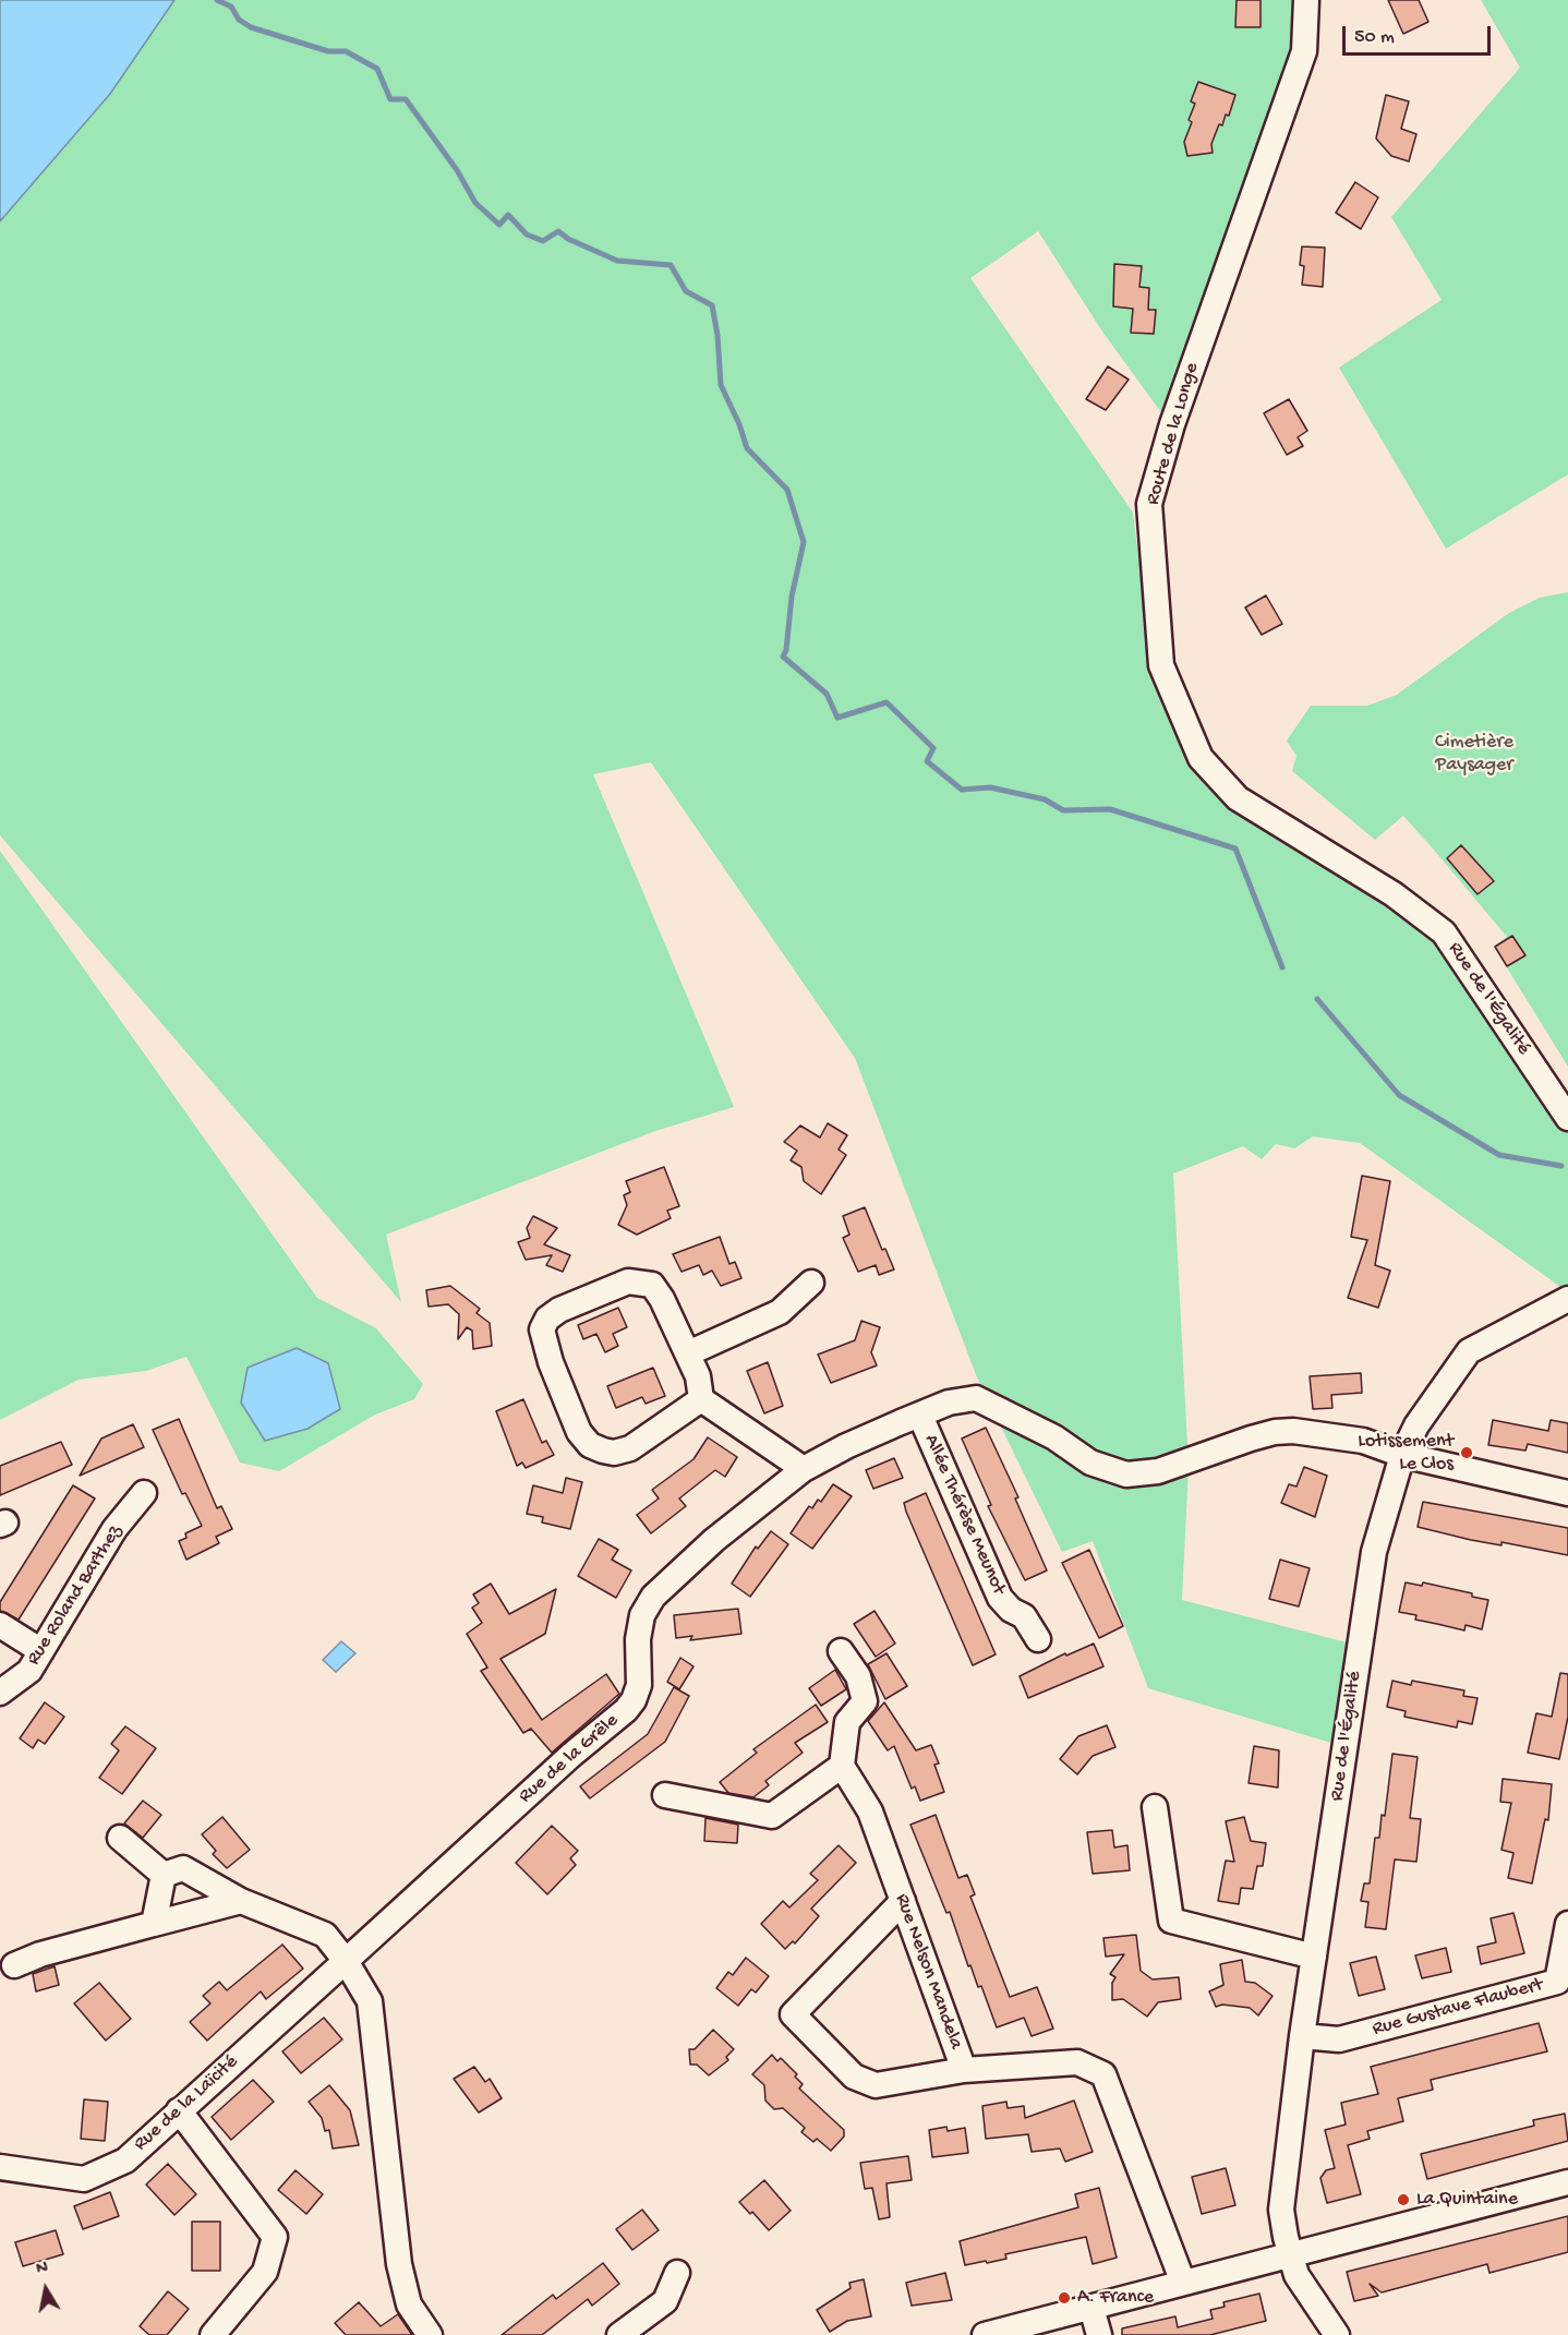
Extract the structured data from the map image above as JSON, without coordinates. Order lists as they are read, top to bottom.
{
  "streets": {
    "street": [
      "Route de la Longe",
      "Rue de l'Égalité",
      "Allée Thérèse Meunot",
      "Rue Roland Barthez",
      "Rue de la Grêle",
      "Rue Nelson Mandela",
      "Rue Gustave Flaubert",
      "Rue de la Laïcité"
    ]
  },
  "crossings": [
    ["Route de la Longe", "Rue de l'Égalité"],
    ["Rue de l'Égalité", "Rue de la Grêle"],
    ["Rue de l'Égalité", "Rue Gustave Flaubert"],
    ["Allée Thérèse Meunot", "Rue de la Grêle"],
    ["Rue de la Grêle", "Rue de la Laïcité"]
  ],
  "parks": ["Cimetière Paysager"],
  "places": ["Lotissement Le Clos", "La Quintaine", "A. France"],
  "scale_bar": "50 m",
  "north": "top"
}
